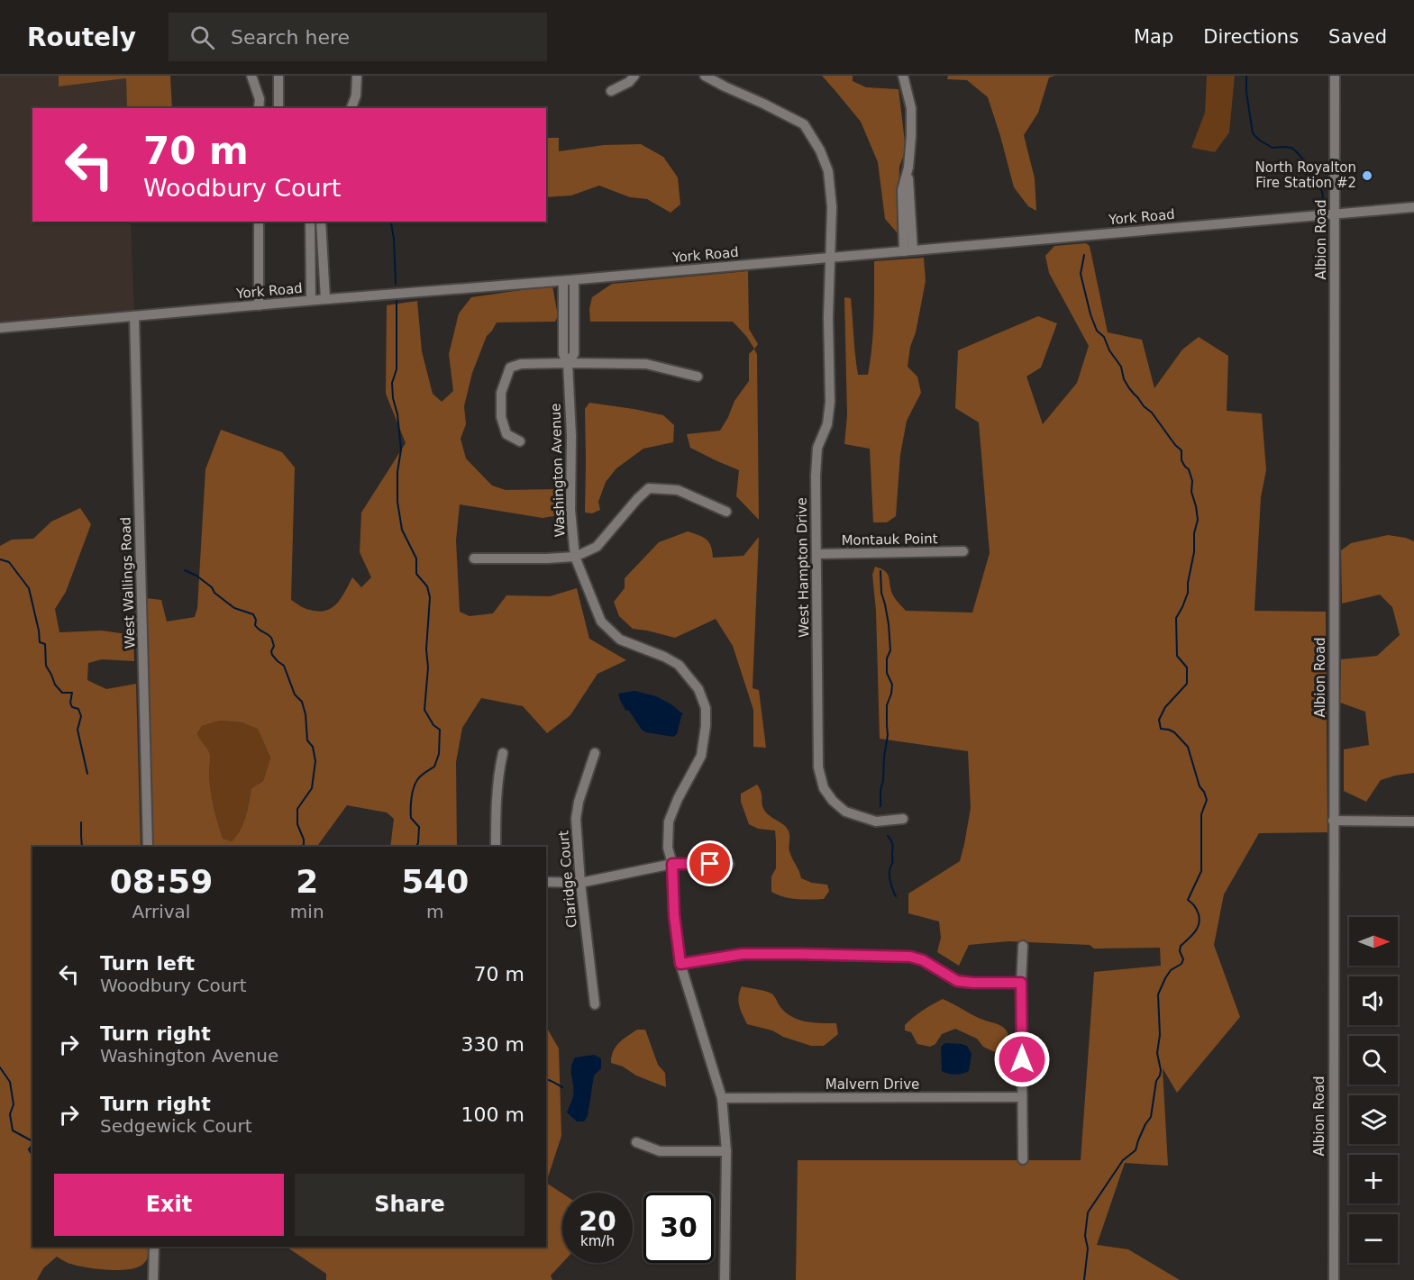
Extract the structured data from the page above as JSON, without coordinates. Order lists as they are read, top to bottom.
{
  "streets": {
    "street": [
      "York Road",
      "Albion Road",
      "Washington Avenue",
      "Montauk Point",
      "West Hampton Drive",
      "West Wallings Road",
      "Claridge Court",
      "Malvern Drive"
    ]
  },
  "crossings": [
    ["York Road", "Albion Road"],
    ["York Road", "Washington Avenue"],
    ["York Road", "West Hampton Drive"],
    ["York Road", "West Wallings Road"],
    ["Washington Avenue", "Malvern Drive"],
    ["Montauk Point", "West Hampton Drive"]
  ],
  "places": ["North Royalton Fire Station #2"],
  "north": "right",
  "page": {
    "header": "Routely",
    "search": "Search here",
    "nav": ["Map", "Directions", "Saved"],
    "turn": ["70 m", "Woodbury Court"],
    "eta": [
      "08:59",
      "Arrival",
      "2",
      "min",
      "540",
      "m"
    ],
    "map_buttons": ["+", "−"],
    "list": [
      {
        "name": "Turn left",
        "note": "Woodbury Court",
        "value": "70 m"
      },
      {
        "name": "Turn right",
        "note": "Washington Avenue",
        "value": "330 m"
      },
      {
        "name": "Turn right",
        "note": "Sedgewick Court",
        "value": "100 m"
      }
    ],
    "buttons": ["Exit", "Share"],
    "speed": "20 km/h",
    "limit": "30"
  }
}
